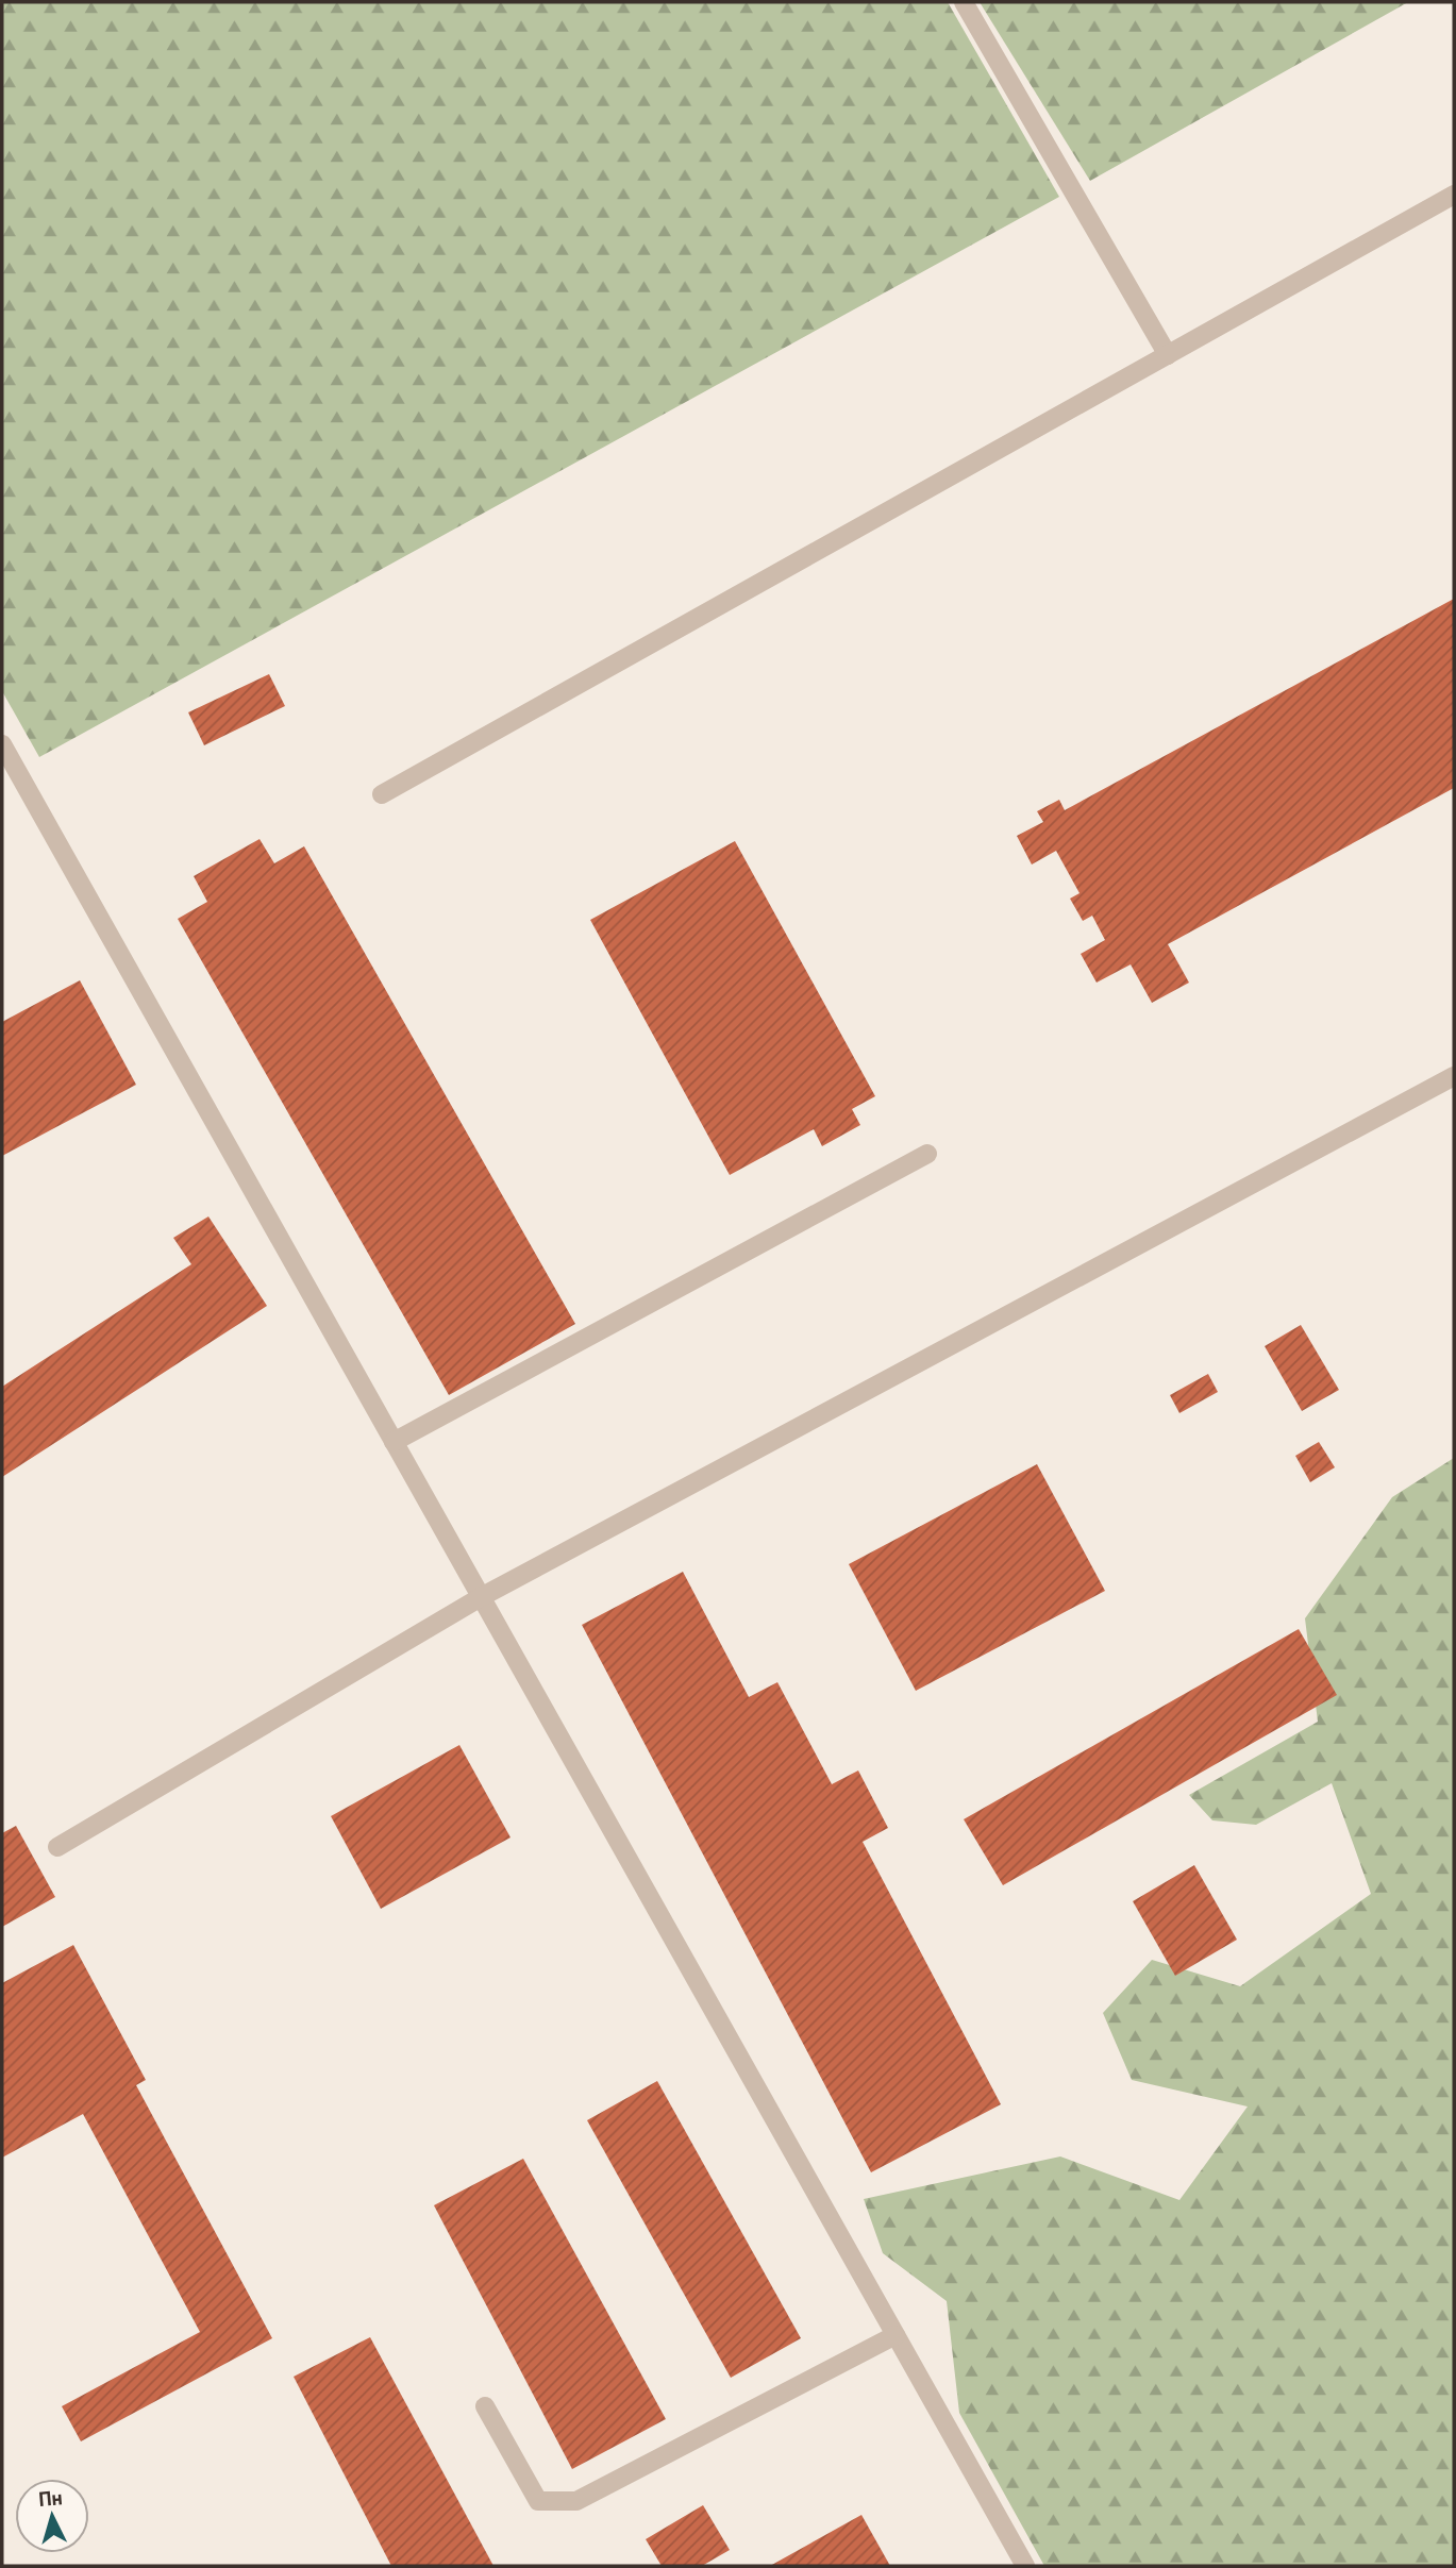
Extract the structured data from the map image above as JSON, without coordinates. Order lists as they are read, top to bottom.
{
  "north": "top"
}
